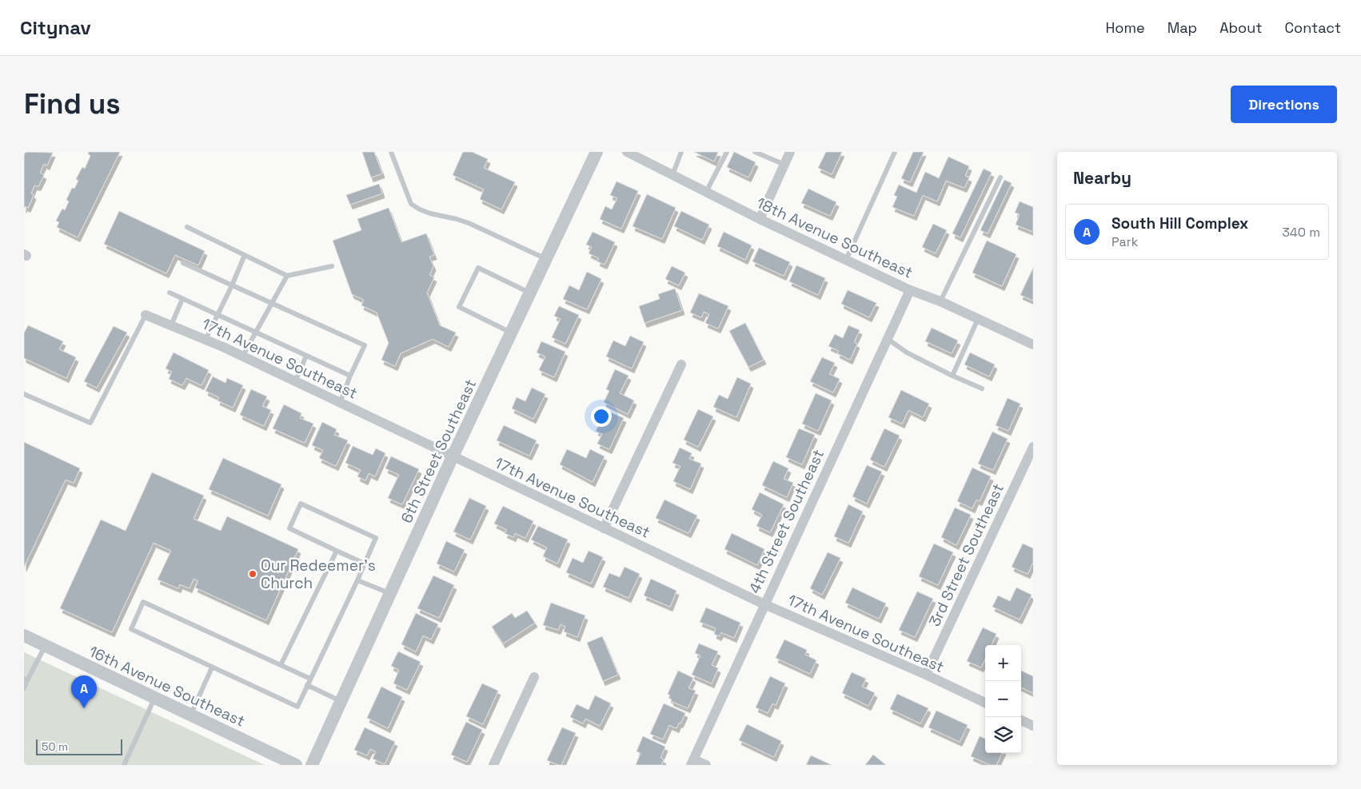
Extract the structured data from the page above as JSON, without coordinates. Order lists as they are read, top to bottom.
{
  "streets": {
    "street": [
      "18th Avenue Southeast",
      "17th Avenue Southeast",
      "6th Street Southeast",
      "4th Street Southeast",
      "3rd Street Southeast",
      "16th Avenue Southeast"
    ]
  },
  "crossings": [
    ["18th Avenue Southeast", "4th Street Southeast"],
    ["17th Avenue Southeast", "6th Street Southeast"],
    ["17th Avenue Southeast", "4th Street Southeast"],
    ["17th Avenue Southeast", "3rd Street Southeast"]
  ],
  "places": ["Our Redeemer's Church"],
  "scale_bar": "50 m",
  "page": {
    "header": "Citynav",
    "nav": [
      "Home",
      "Map",
      "About",
      "Contact"
    ],
    "buttons": "Directions",
    "title": "Find us",
    "heading": "Nearby",
    "list": [
      {
        "mark": "A",
        "name": "South Hill Complex",
        "note": "Park",
        "value": "340 m"
      }
    ],
    "map_buttons": ["+", "−"],
    "pins": "A",
    "scale": "50 m"
  }
}
